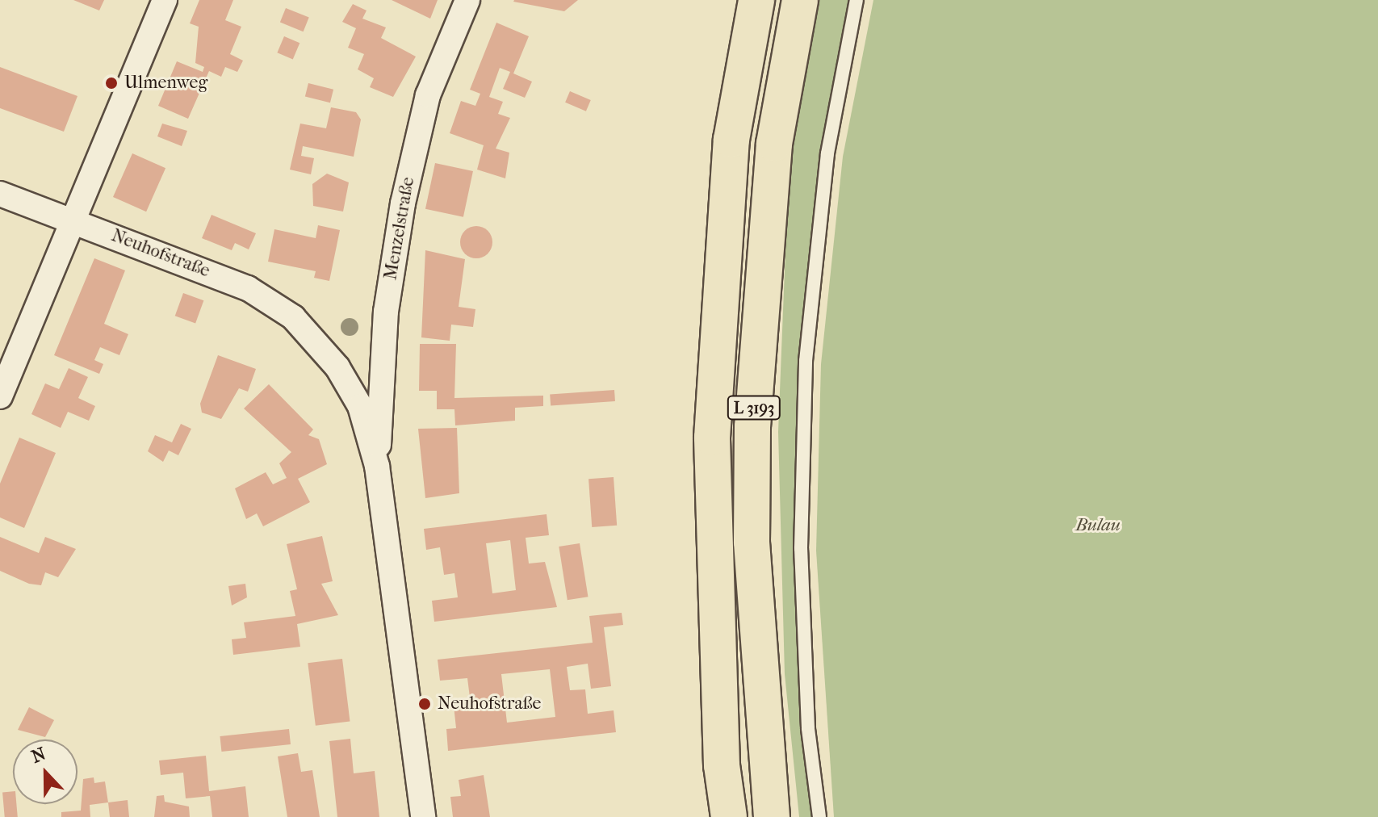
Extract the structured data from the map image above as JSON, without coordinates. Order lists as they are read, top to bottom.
{
  "streets": {
    "highway": ["L 3193"],
    "street": ["Menzelstraße", "Neuhofstraße"]
  },
  "crossings": [
    ["Menzelstraße", "Neuhofstraße"]
  ],
  "parks": ["Bulau"],
  "places": ["Ulmenweg", "Neuhofstraße"],
  "north": "top"
}
